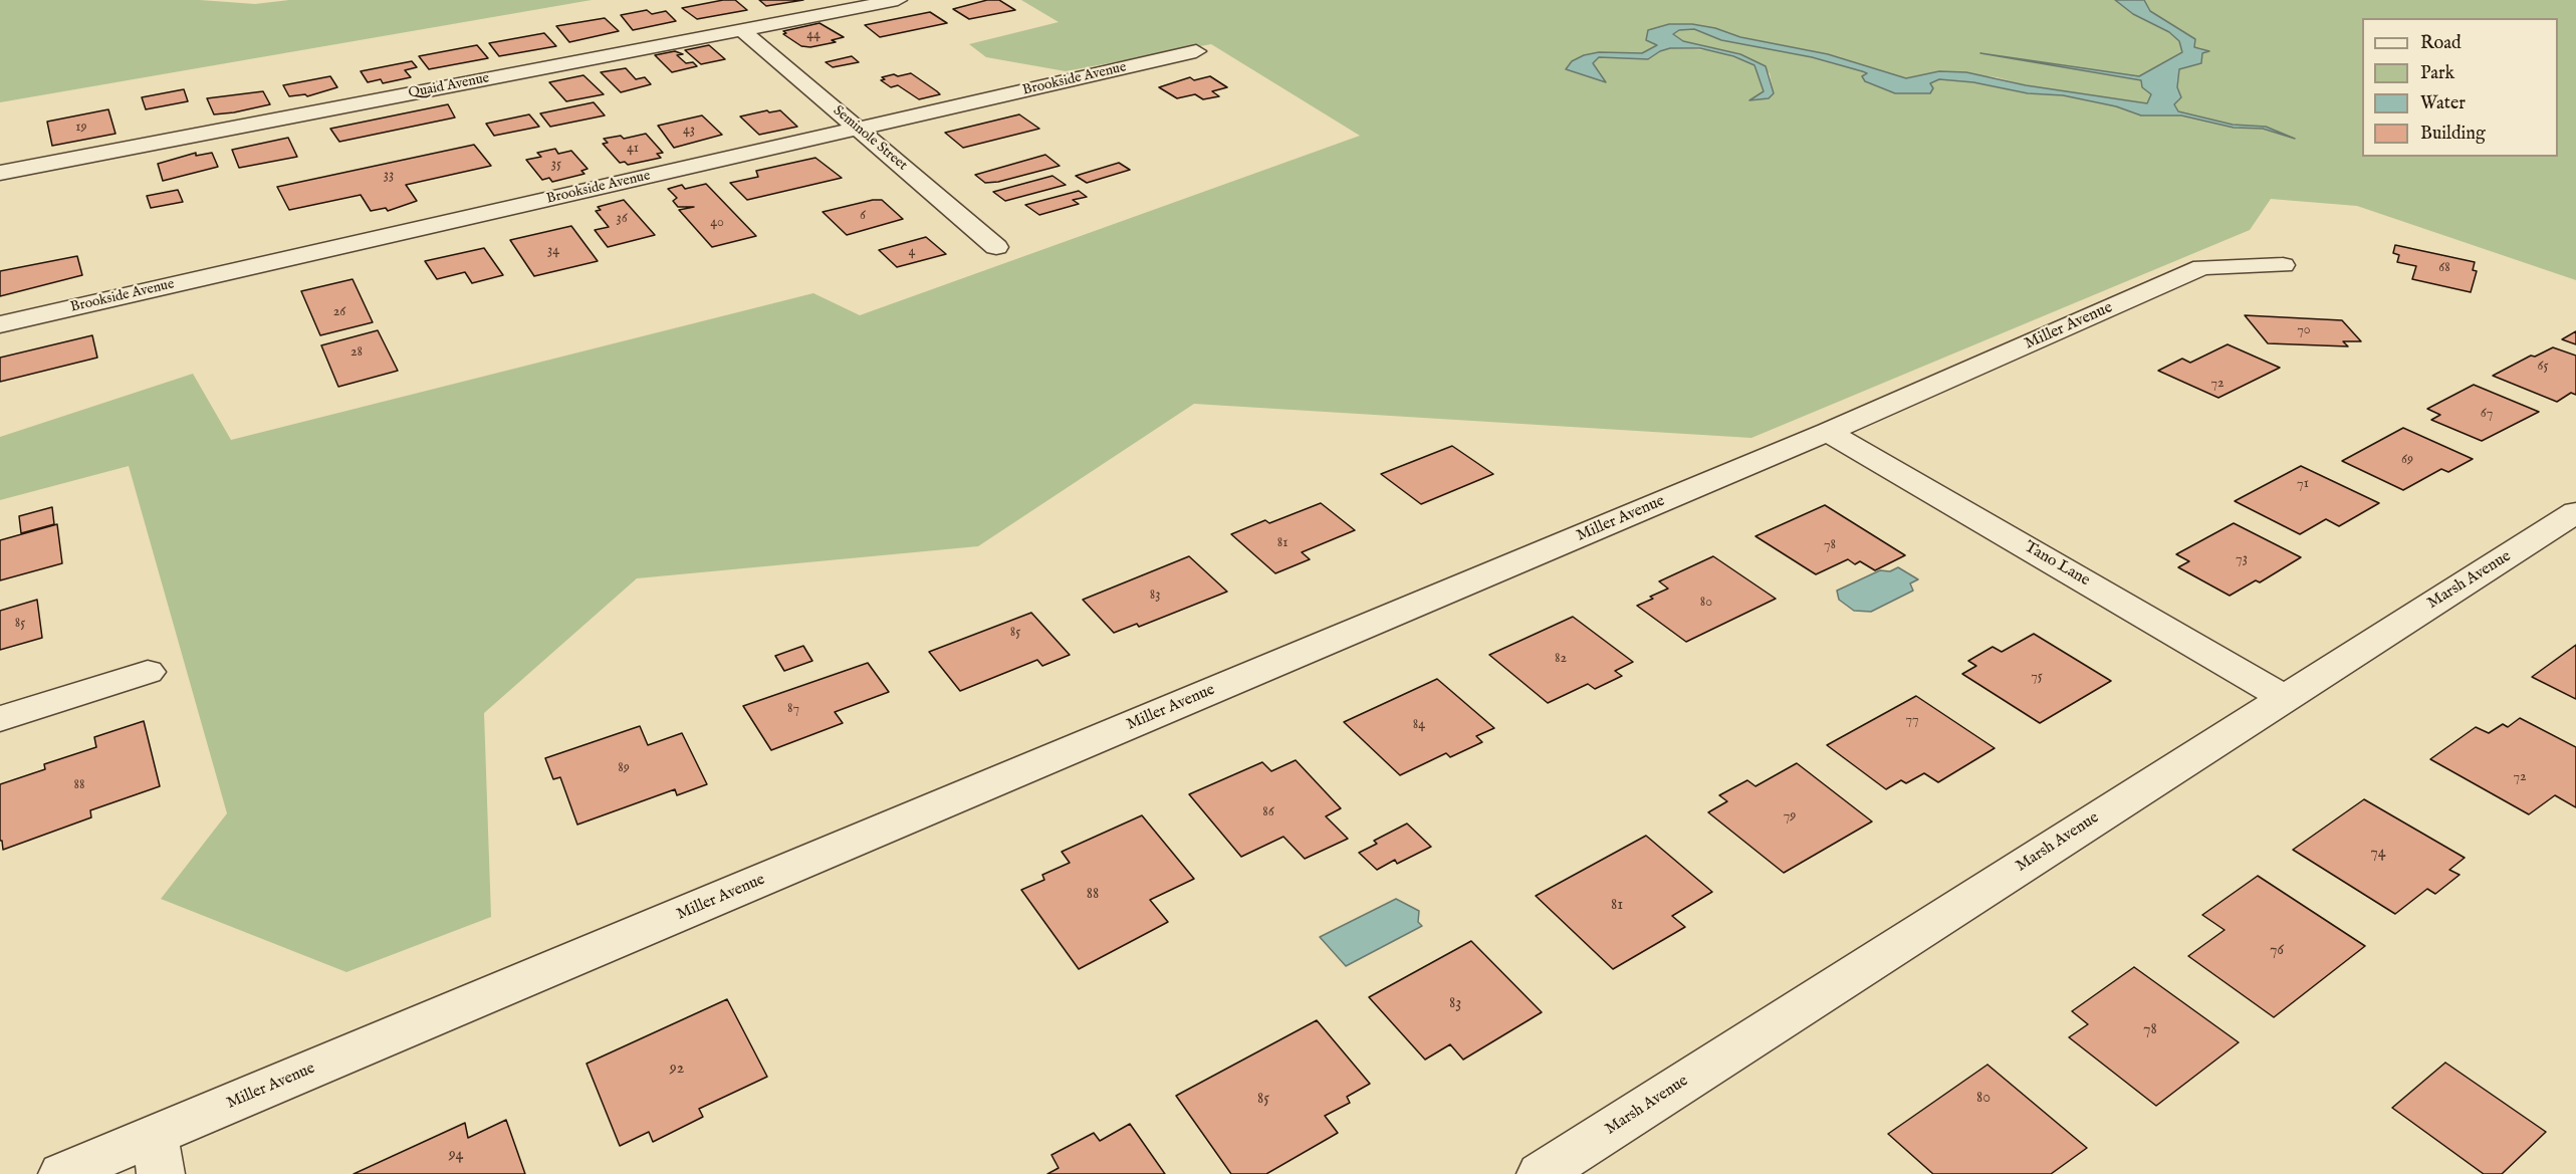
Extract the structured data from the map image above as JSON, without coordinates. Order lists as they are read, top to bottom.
{
  "streets": {
    "street": [
      "Brookside Avenue",
      "Quaid Avenue",
      "Seminole Street",
      "Miller Avenue",
      "Tano Lane",
      "Marsh Avenue"
    ]
  },
  "crossings": [
    ["Brookside Avenue", "Seminole Street"],
    ["Quaid Avenue", "Seminole Street"],
    ["Miller Avenue", "Tano Lane"],
    ["Tano Lane", "Marsh Avenue"]
  ],
  "house_numbers": [
    "44",
    "19",
    "43",
    "41",
    "35",
    "33",
    "6",
    "36",
    "40",
    "34",
    "4",
    "68",
    "26",
    "70",
    "28",
    "65",
    "72",
    "67",
    "69",
    "71",
    "81",
    "78",
    "73",
    "83",
    "80",
    "85",
    "85",
    "82",
    "75",
    "87",
    "77",
    "84",
    "89",
    "72",
    "88",
    "86",
    "79",
    "74",
    "88",
    "81",
    "76",
    "83",
    "78",
    "92",
    "80",
    "85",
    "94"
  ],
  "legend": [
    "Road",
    "Park",
    "Water",
    "Building"
  ]
}
